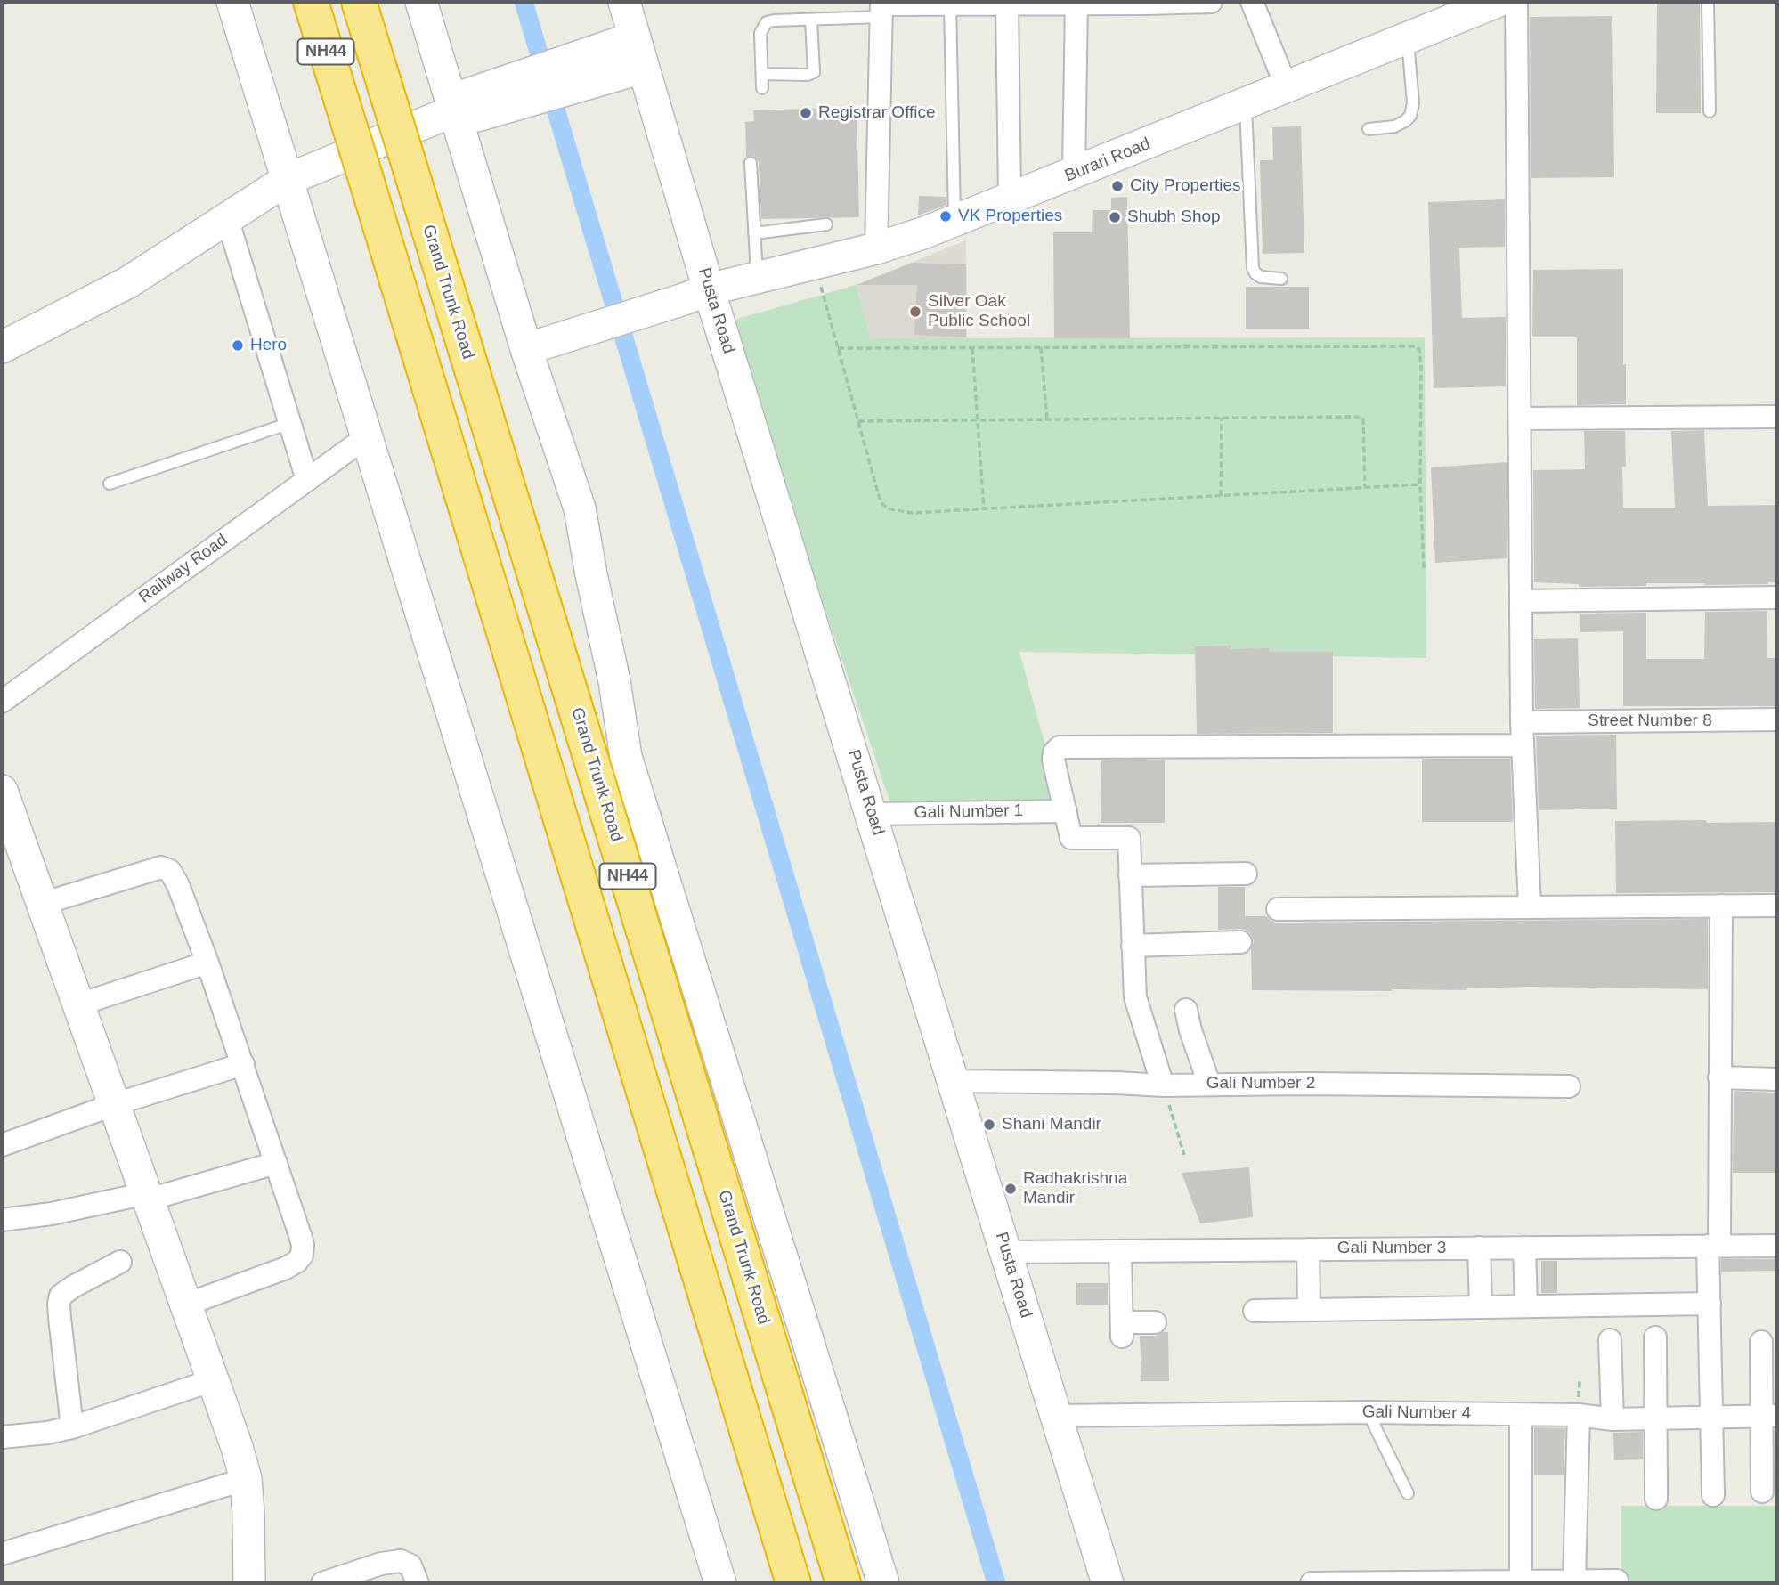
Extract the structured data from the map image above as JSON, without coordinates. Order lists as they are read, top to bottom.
{
  "streets": {
    "highway": ["NH44", "Grand Trunk Road"],
    "main road": ["Burari Road", "Pusta Road"],
    "street": [
      "Railway Road",
      "Street Number 8",
      "Gali Number 1",
      "Gali Number 2",
      "Gali Number 3",
      "Gali Number 4"
    ]
  },
  "crossings": [
    ["Burari Road", "Pusta Road"],
    ["Pusta Road", "Gali Number 1"],
    ["Pusta Road", "Gali Number 2"],
    ["Pusta Road", "Gali Number 3"],
    ["Pusta Road", "Gali Number 4"]
  ],
  "places": [
    "Registrar Office",
    "City Properties",
    "VK Properties",
    "Shubh Shop",
    "Silver Oak Public School",
    "Hero",
    "Shani Mandir",
    "Radhakrishna Mandir"
  ]
}
